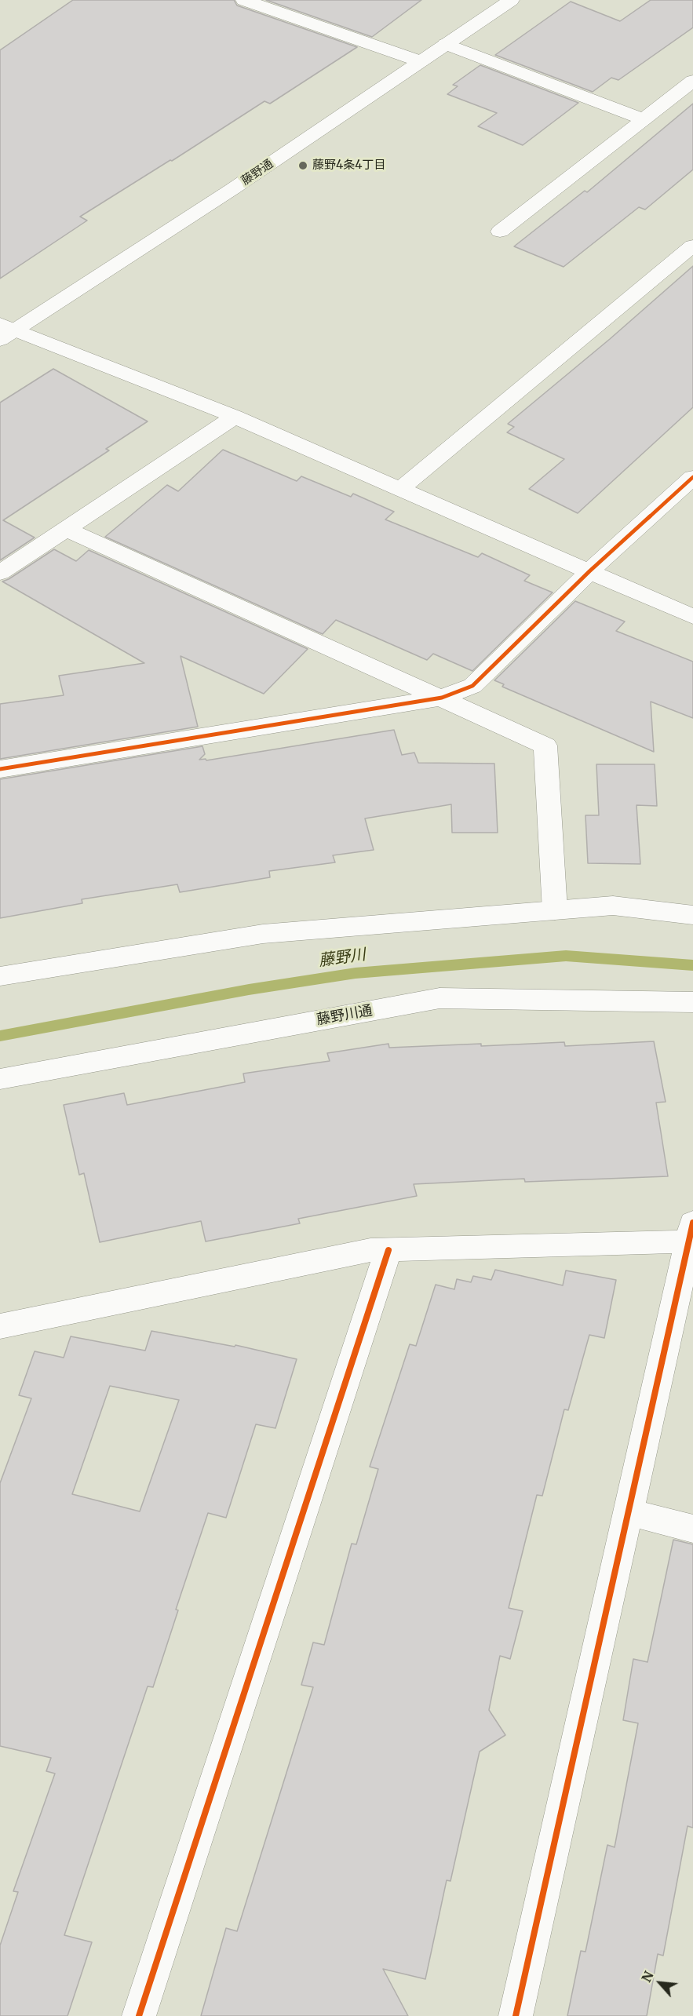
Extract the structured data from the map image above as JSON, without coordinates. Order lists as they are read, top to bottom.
{
  "streets": {
    "street": ["藤野通", "藤野川通"]
  },
  "water": ["藤野川"],
  "places": ["藤野4条4丁目"],
  "north": "top left"
}
